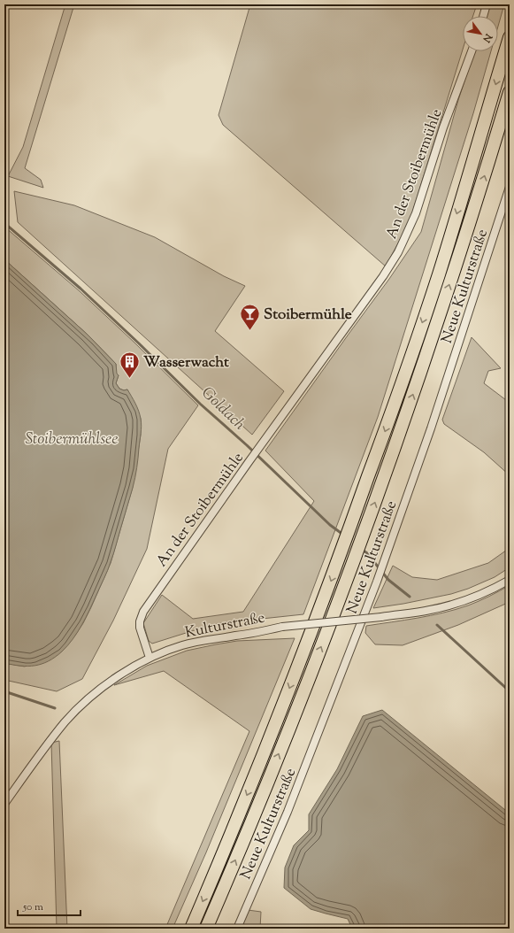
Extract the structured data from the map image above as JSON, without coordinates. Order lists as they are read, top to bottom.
{
  "streets": {
    "street": ["An der Stoibermühle", "Neue Kulturstraße", "Kulturstraße"]
  },
  "crossings": [
    ["An der Stoibermühle", "Kulturstraße"]
  ],
  "water": ["Goldach", "Stoibermühlsee"],
  "places": {
    "bar": ["Stoibermühle"],
    "building": ["Wasserwacht"]
  },
  "scale_bar": "50 m",
  "north": "bottom right"
}
